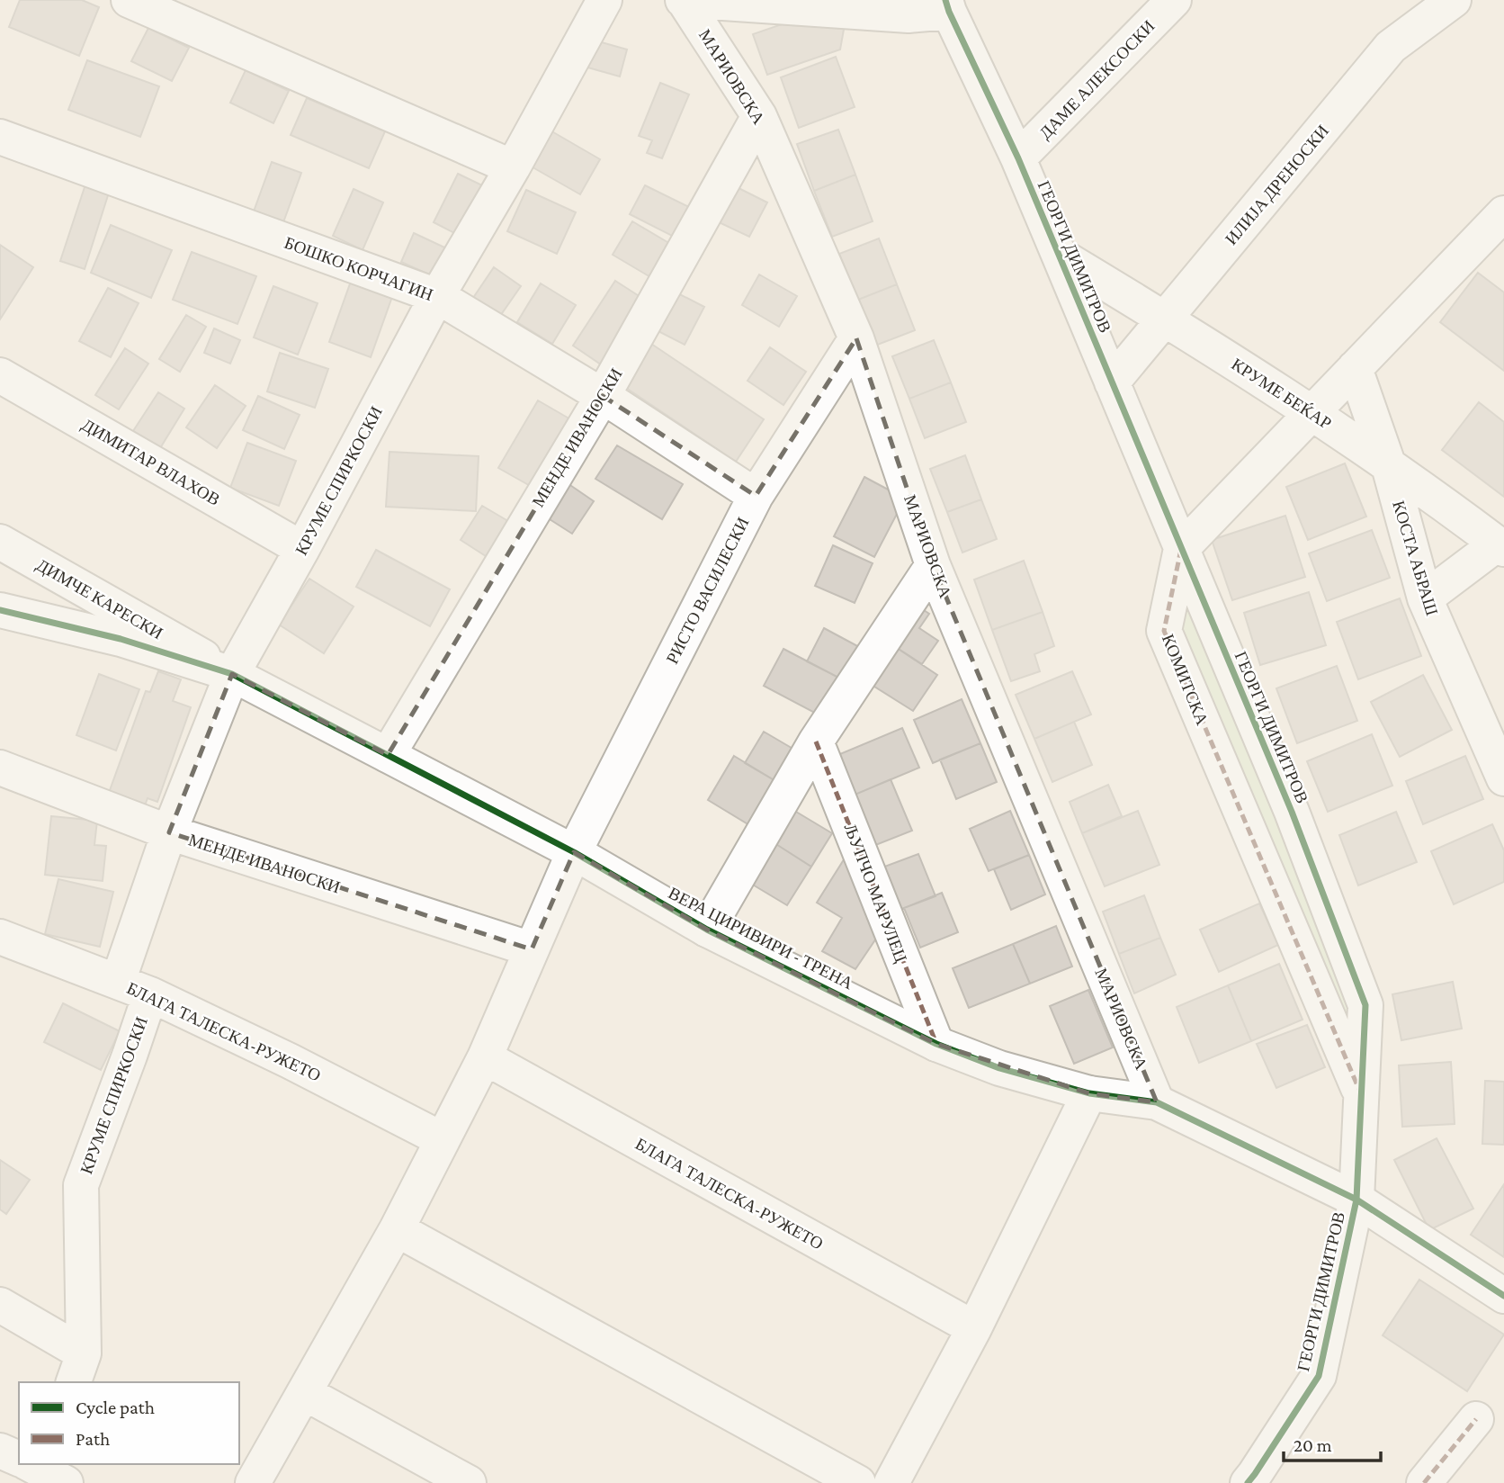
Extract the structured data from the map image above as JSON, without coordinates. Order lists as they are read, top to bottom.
{
  "streets": {
    "street": [
      "МАРИОВСКА",
      "ДАМЕ АЛЕКСОСКИ",
      "ИЛИЈА ДРЕНОСКИ",
      "ГЕОРГИ ДИМИТРОВ",
      "БОШКО КОРЧАГИН",
      "КРУМЕ БЕЌАР",
      "МЕНДЕ ИВАНОСКИ",
      "ДИМИТАР ВЛАХОВ",
      "КРУМЕ СПИРКОСКИ",
      "КОСТА АБРАШ",
      "РИСТО ВАСИЛЕСКИ",
      "ДИМЧЕ КАРЕСКИ",
      "КОМИТСКА",
      "ЉУПЧО МАРУЛЕЦ",
      "ВЕРА ЦИРИВИРИ - ТРЕНА",
      "БЛАГА ТАЛЕСКА-РУЖЕТО"
    ]
  },
  "crossings": [
    ["МАРИОВСКА", "МЕНДЕ ИВАНОСКИ"],
    ["МАРИОВСКА", "РИСТО ВАСИЛЕСКИ"],
    ["МАРИОВСКА", "ВЕРА ЦИРИВИРИ - ТРЕНА"],
    ["ДАМЕ АЛЕКСОСКИ", "ГЕОРГИ ДИМИТРОВ"],
    ["ИЛИЈА ДРЕНОСКИ", "ГЕОРГИ ДИМИТРОВ"],
    ["ИЛИЈА ДРЕНОСКИ", "КРУМЕ БЕЌАР"],
    ["ГЕОРГИ ДИМИТРОВ", "КРУМЕ БЕЌАР"],
    ["ГЕОРГИ ДИМИТРОВ", "КОМИТСКА"],
    ["ГЕОРГИ ДИМИТРОВ", "ВЕРА ЦИРИВИРИ - ТРЕНА"],
    ["БОШКО КОРЧАГИН", "МЕНДЕ ИВАНОСКИ"],
    ["БОШКО КОРЧАГИН", "КРУМЕ СПИРКОСКИ"],
    ["БОШКО КОРЧАГИН", "РИСТО ВАСИЛЕСКИ"],
    ["КРУМЕ БЕЌАР", "КОСТА АБРАШ"],
    ["МЕНДЕ ИВАНОСКИ", "КРУМЕ СПИРКОСКИ"],
    ["МЕНДЕ ИВАНОСКИ", "ВЕРА ЦИРИВИРИ - ТРЕНА"],
    ["ДИМИТАР ВЛАХОВ", "КРУМЕ СПИРКОСКИ"],
    ["КРУМЕ СПИРКОСКИ", "ДИМЧЕ КАРЕСКИ"],
    ["КРУМЕ СПИРКОСКИ", "ВЕРА ЦИРИВИРИ - ТРЕНА"],
    ["КРУМЕ СПИРКОСКИ", "БЛАГА ТАЛЕСКА-РУЖЕТО"],
    ["РИСТО ВАСИЛЕСКИ", "ВЕРА ЦИРИВИРИ - ТРЕНА"],
    ["ДИМЧЕ КАРЕСКИ", "ВЕРА ЦИРИВИРИ - ТРЕНА"],
    ["ЉУПЧО МАРУЛЕЦ", "ВЕРА ЦИРИВИРИ - ТРЕНА"]
  ],
  "legend": ["Cycle path", "Path"],
  "scale_bar": "20 m"
}
